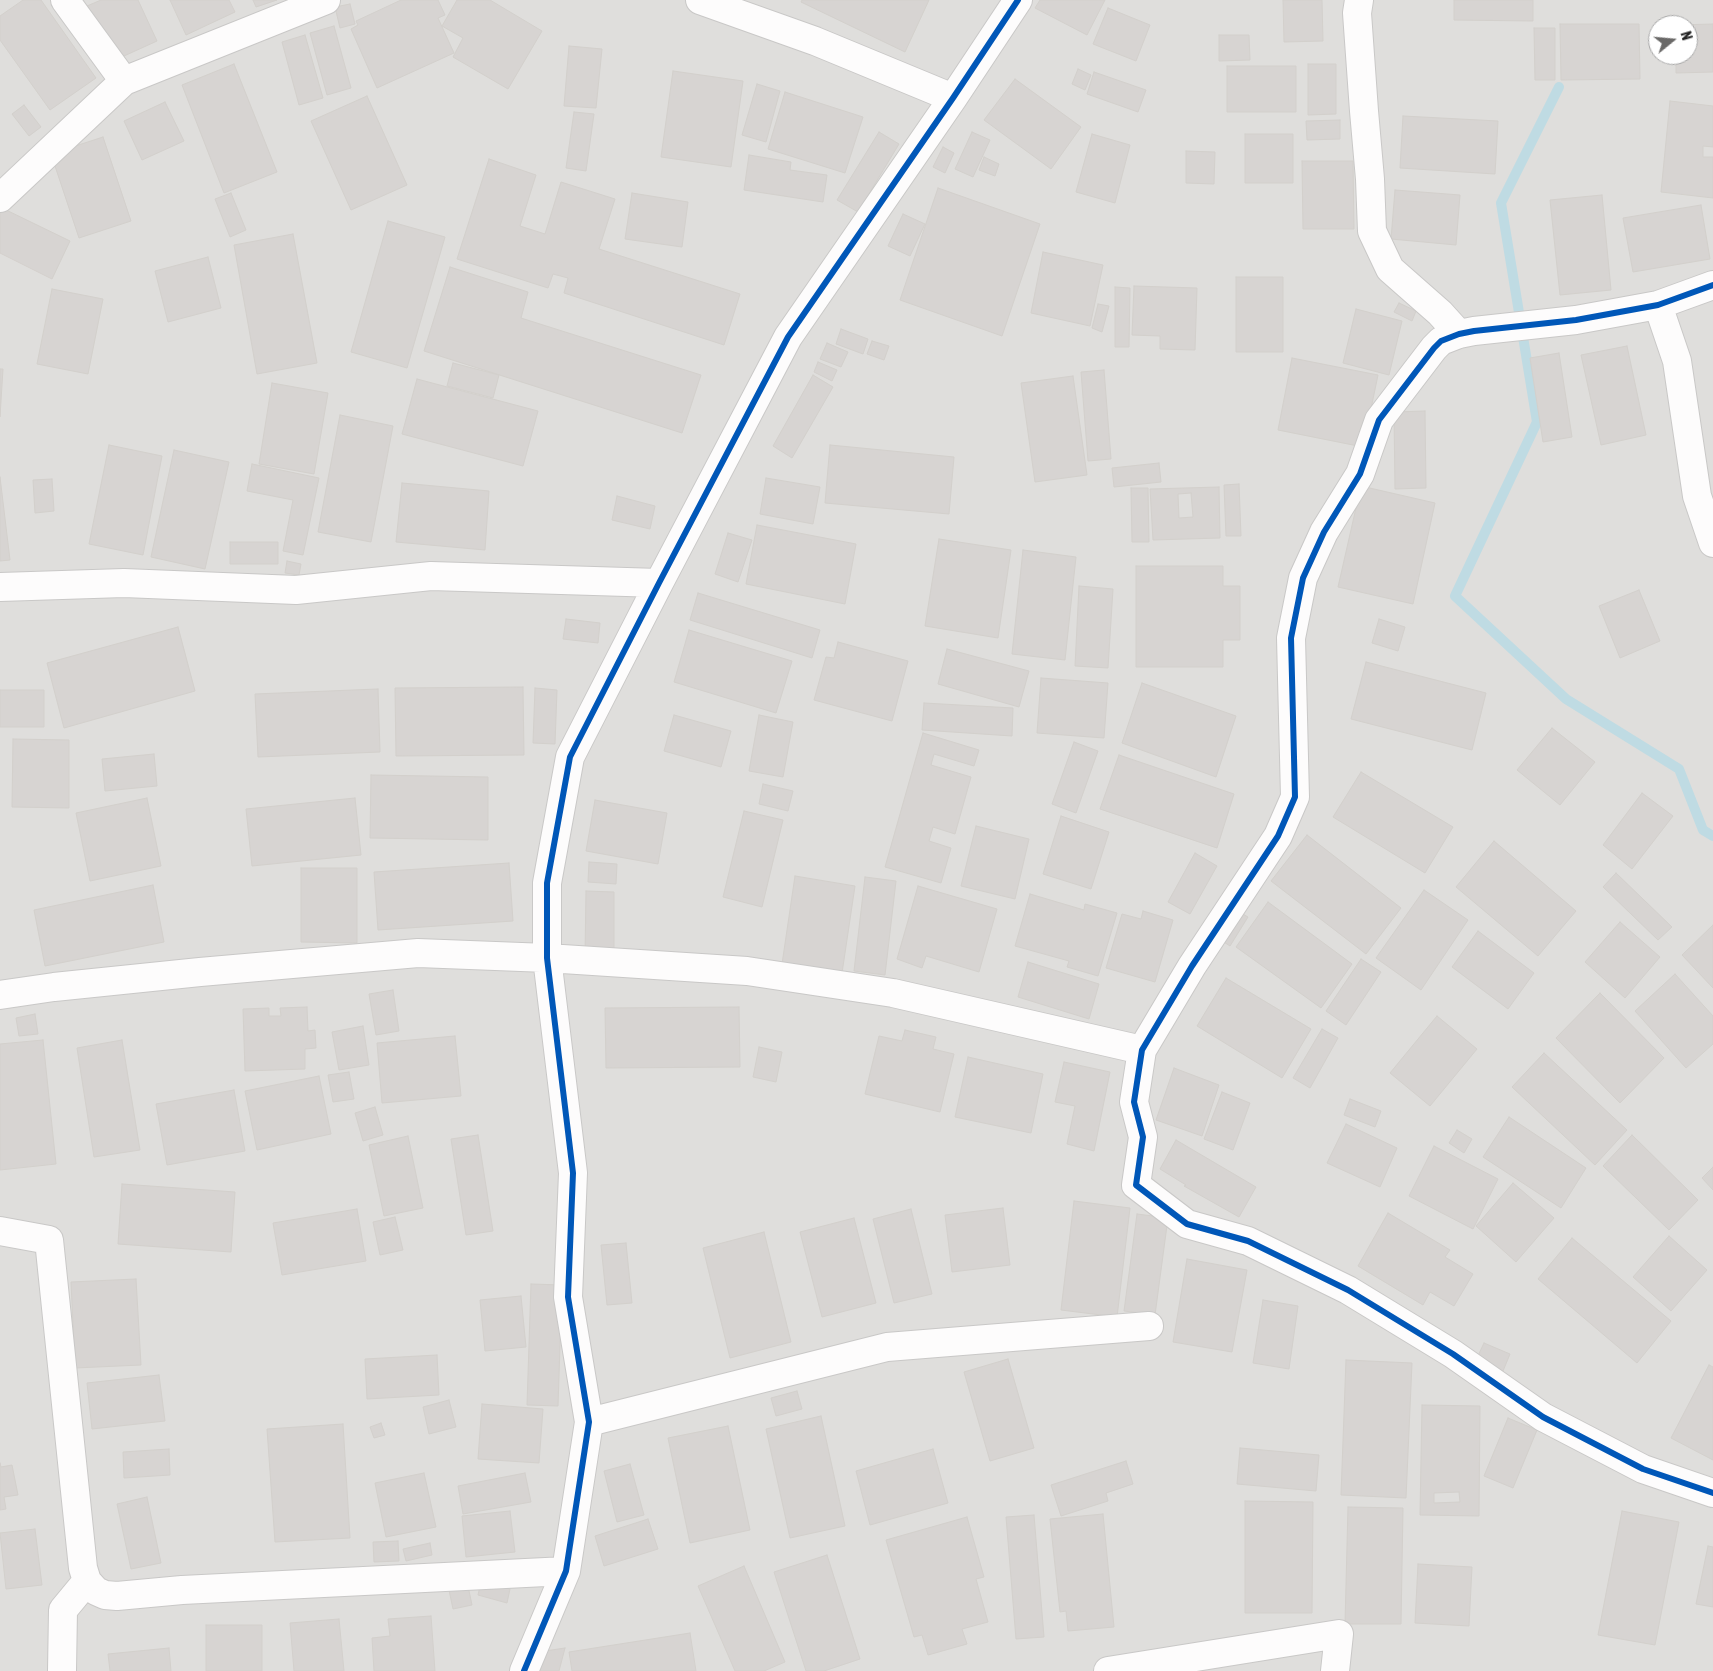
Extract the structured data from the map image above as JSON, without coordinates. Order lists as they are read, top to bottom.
{
  "north": "right"
}
